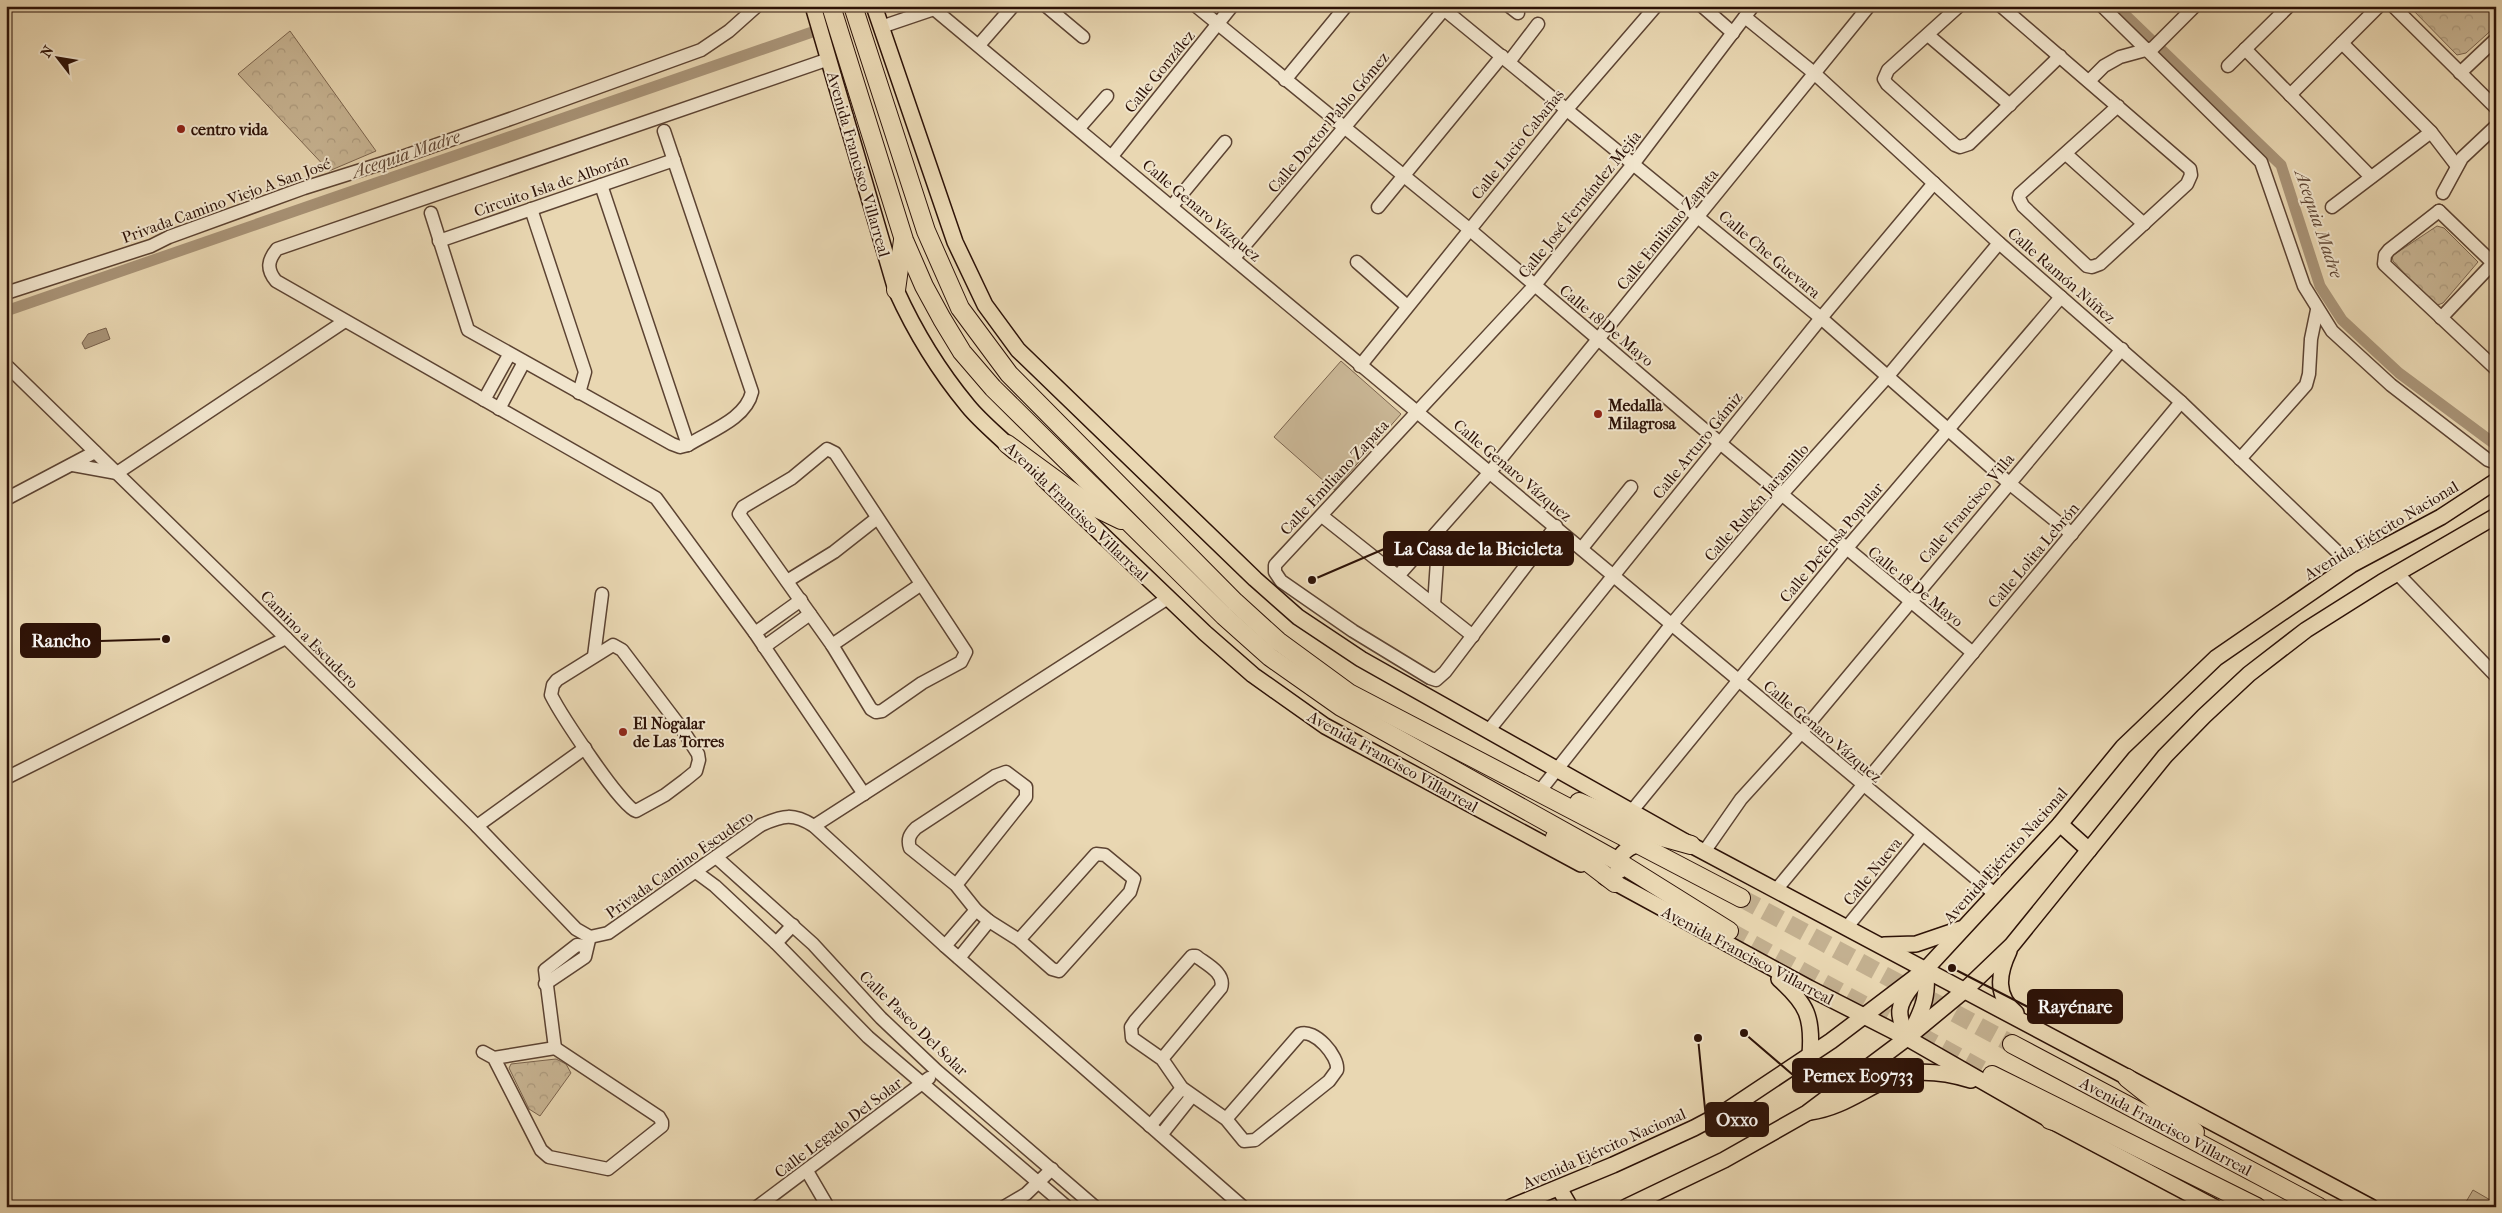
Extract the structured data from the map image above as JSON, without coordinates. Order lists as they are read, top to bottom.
{
  "streets": {
    "highway": ["Avenida Francisco Villarreal"],
    "main road": ["Avenida Ejército Nacional"],
    "street": [
      "Calle González",
      "Calle Doctor Pablo Gómez",
      "Calle Lucio Cabañas",
      "Circuito Isla de Alborán",
      "Privada Camino Viejo A San José",
      "Calle José Fernández Mejía",
      "Calle Genaro Vázquez",
      "Calle Emiliano Zapata",
      "Calle Che Guevara",
      "Calle Ramón Núñez",
      "Calle 18 De Mayo",
      "Calle Arturo Gámiz",
      "Calle Rubén Jaramillo",
      "Calle Francisco Villa",
      "Calle Defensa Popular",
      "Calle Lolita Lebrón",
      "Camino a Escudero",
      "Privada Camino Escudero",
      "Calle Nueva",
      "Calle Paseo Del Solar",
      "Calle Legado Del Solar"
    ]
  },
  "crossings": [
    ["Calle González", "Calle Genaro Vázquez"],
    ["Calle González", "Calle 18 De Mayo"],
    ["Calle Doctor Pablo Gómez", "Calle Genaro Vázquez"],
    ["Calle Doctor Pablo Gómez", "Calle Che Guevara"],
    ["Calle Doctor Pablo Gómez", "Calle 18 De Mayo"],
    ["Calle Lucio Cabañas", "Calle Genaro Vázquez"],
    ["Calle Lucio Cabañas", "Calle Che Guevara"],
    ["Calle Lucio Cabañas", "Calle 18 De Mayo"],
    ["Avenida Francisco Villarreal", "Calle Arturo Gámiz"],
    ["Avenida Francisco Villarreal", "Calle Rubén Jaramillo"],
    ["Avenida Francisco Villarreal", "Calle Francisco Villa"],
    ["Avenida Francisco Villarreal", "Avenida Ejército Nacional"],
    ["Avenida Francisco Villarreal", "Calle Defensa Popular"],
    ["Avenida Francisco Villarreal", "Calle Lolita Lebrón"],
    ["Avenida Francisco Villarreal", "Calle Nueva"],
    ["Calle José Fernández Mejía", "Calle Genaro Vázquez"],
    ["Calle José Fernández Mejía", "Calle Emiliano Zapata"],
    ["Calle José Fernández Mejía", "Calle Che Guevara"],
    ["Calle José Fernández Mejía", "Calle Ramón Núñez"],
    ["Calle José Fernández Mejía", "Calle 18 De Mayo"],
    ["Calle Genaro Vázquez", "Calle Emiliano Zapata"],
    ["Calle Genaro Vázquez", "Calle Arturo Gámiz"],
    ["Calle Genaro Vázquez", "Calle Rubén Jaramillo"],
    ["Calle Genaro Vázquez", "Calle Francisco Villa"],
    ["Calle Genaro Vázquez", "Avenida Ejército Nacional"],
    ["Calle Genaro Vázquez", "Calle Defensa Popular"],
    ["Calle Genaro Vázquez", "Calle Lolita Lebrón"],
    ["Calle Genaro Vázquez", "Calle Nueva"],
    ["Calle Emiliano Zapata", "Calle Che Guevara"],
    ["Calle Emiliano Zapata", "Calle Ramón Núñez"],
    ["Calle Emiliano Zapata", "Calle 18 De Mayo"],
    ["Calle Che Guevara", "Calle Arturo Gámiz"],
    ["Calle Che Guevara", "Calle Rubén Jaramillo"],
    ["Calle Che Guevara", "Calle Francisco Villa"],
    ["Calle Che Guevara", "Calle Defensa Popular"],
    ["Calle Che Guevara", "Calle Lolita Lebrón"],
    ["Calle Ramón Núñez", "Calle Arturo Gámiz"],
    ["Calle Ramón Núñez", "Calle Rubén Jaramillo"],
    ["Calle Ramón Núñez", "Calle Francisco Villa"],
    ["Calle Ramón Núñez", "Avenida Ejército Nacional"],
    ["Calle Ramón Núñez", "Calle Defensa Popular"],
    ["Calle Ramón Núñez", "Calle Lolita Lebrón"],
    ["Calle 18 De Mayo", "Calle Arturo Gámiz"],
    ["Calle 18 De Mayo", "Calle Rubén Jaramillo"],
    ["Calle 18 De Mayo", "Calle Francisco Villa"],
    ["Calle 18 De Mayo", "Calle Defensa Popular"],
    ["Calle 18 De Mayo", "Calle Lolita Lebrón"],
    ["Camino a Escudero", "Privada Camino Escudero"],
    ["Privada Camino Escudero", "Calle Paseo Del Solar"],
    ["Calle Paseo Del Solar", "Calle Legado Del Solar"]
  ],
  "water": ["Acequia Madre"],
  "places": [
    "centro vida",
    "Medalla Milagrosa",
    "La Casa de la Bicicleta",
    "Rancho",
    "El Nogalar de Las Torres",
    "Rayénare",
    "Pemex E09733",
    "Oxxo"
  ],
  "north": "top left"
}
